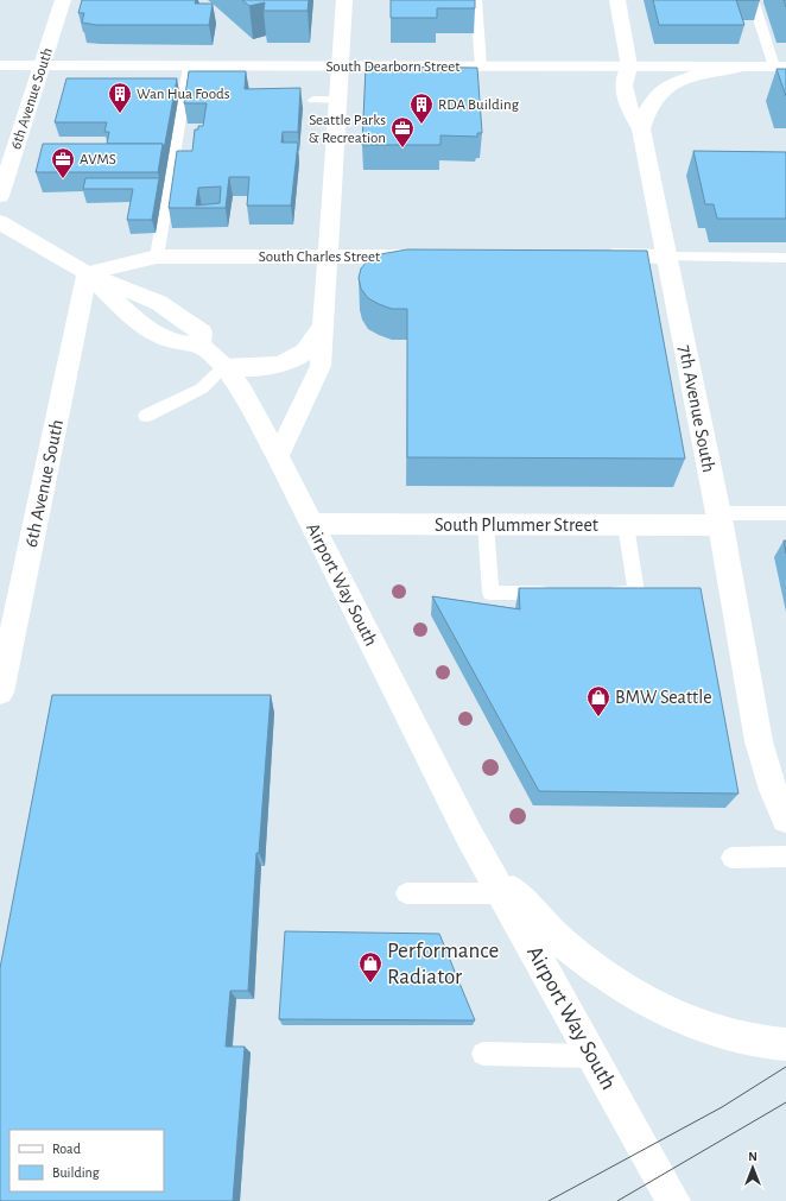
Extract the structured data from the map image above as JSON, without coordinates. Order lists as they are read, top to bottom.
{
  "streets": {
    "main road": [
      "South Dearborn Street",
      "6th Avenue South",
      "South Charles Street",
      "7th Avenue South",
      "South Plummer Street",
      "Airport Way South"
    ]
  },
  "crossings": [
    ["South Dearborn Street", "6th Avenue South"],
    ["South Dearborn Street", "7th Avenue South"],
    ["6th Avenue South", "South Charles Street"],
    ["6th Avenue South", "Airport Way South"],
    ["South Charles Street", "Airport Way South"],
    ["7th Avenue South", "South Plummer Street"],
    ["South Plummer Street", "Airport Way South"]
  ],
  "places": {
    "building": ["Wan Hua Foods", "RDA Building"],
    "office": ["Seattle Parks & Recreation", "AVMS"],
    "shop": ["BMW Seattle", "Performance Radiator"]
  },
  "legend": ["Road", "Building"],
  "north": "top"
}
